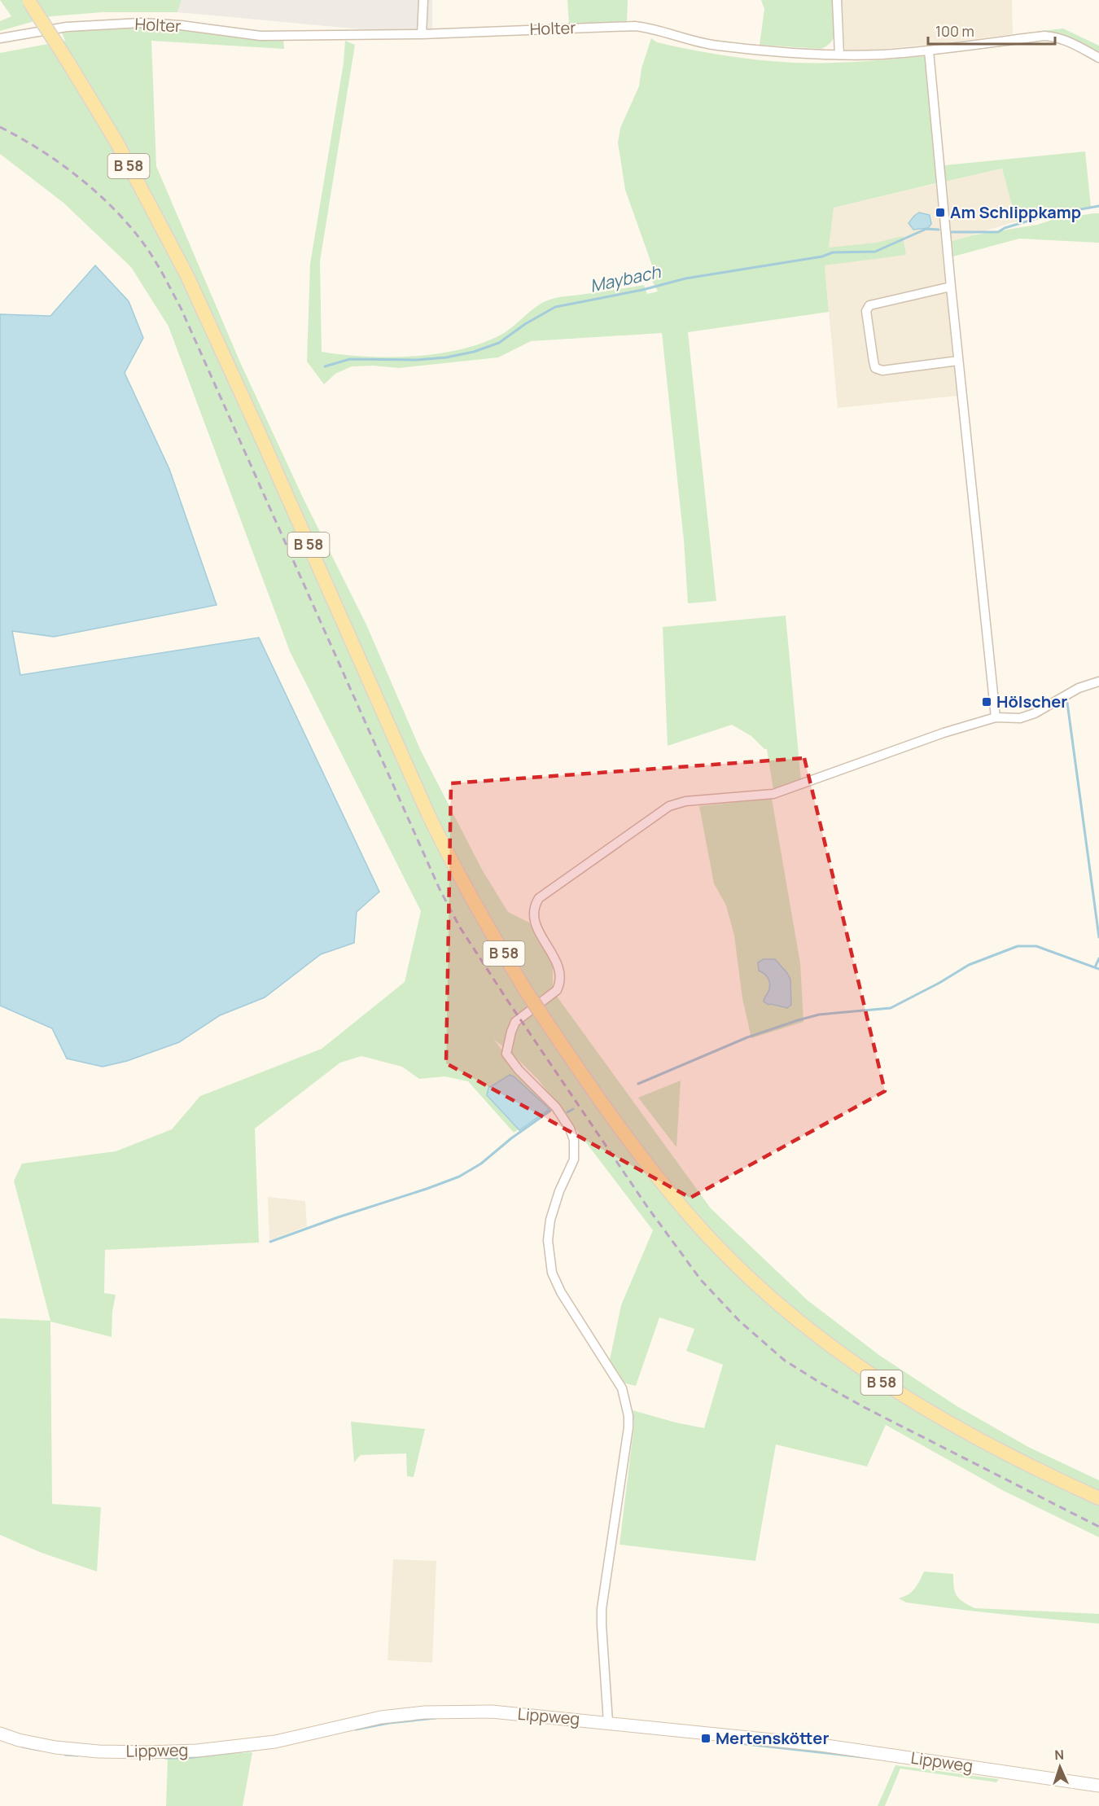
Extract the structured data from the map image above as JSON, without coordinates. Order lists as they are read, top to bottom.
{
  "streets": {
    "main road": ["B 58"],
    "street": ["Holter", "Lippweg"]
  },
  "water": ["Maybach"],
  "places": {
    "transit": ["Am Schlippkamp", "Hölscher", "Mertenskötter"]
  },
  "scale_bar": "100 m",
  "north": "top"
}
